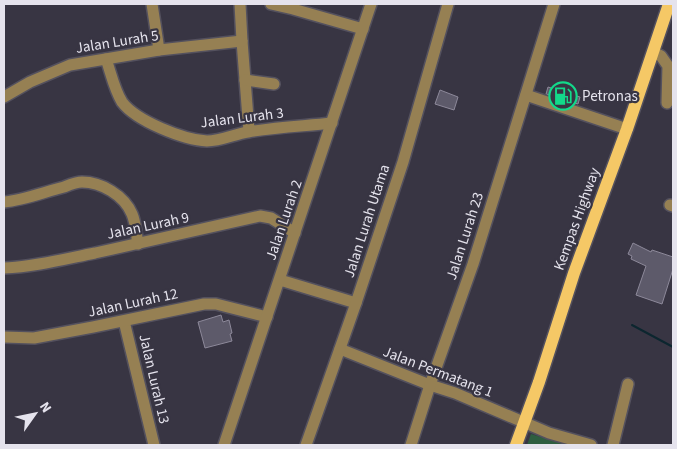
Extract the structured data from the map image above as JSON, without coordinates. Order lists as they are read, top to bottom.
{
  "streets": {
    "main road": ["Kempas Highway"],
    "street": [
      "Jalan Lurah 5",
      "Jalan Lurah 3",
      "Jalan Lurah 2",
      "Jalan Lurah Utama",
      "Jalan Lurah 9",
      "Jalan Lurah 23",
      "Jalan Lurah 12",
      "Jalan Permatang 1",
      "Jalan Lurah 13"
    ]
  },
  "crossings": [
    ["Jalan Lurah 5", "Jalan Lurah 3"],
    ["Jalan Lurah 3", "Jalan Lurah 2"],
    ["Kempas Highway", "Jalan Permatang 1"],
    ["Jalan Lurah 2", "Jalan Lurah 9"],
    ["Jalan Lurah 2", "Jalan Lurah 12"],
    ["Jalan Lurah Utama", "Jalan Permatang 1"],
    ["Jalan Lurah 23", "Jalan Permatang 1"],
    ["Jalan Lurah 12", "Jalan Lurah 13"]
  ],
  "places": {
    "fuel station": ["Petronas"]
  },
  "north": "top right"
}
